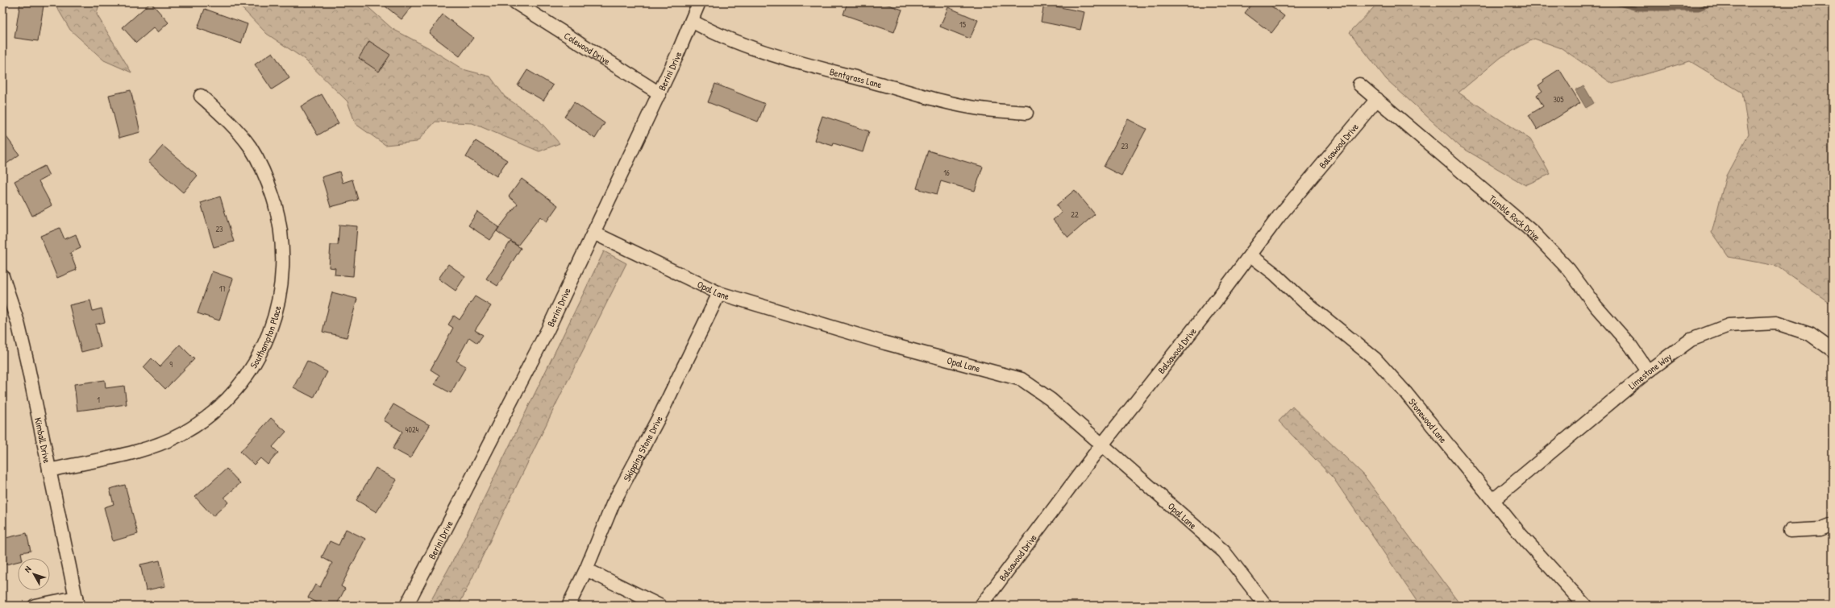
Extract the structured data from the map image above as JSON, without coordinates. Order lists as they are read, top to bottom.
{
  "streets": {
    "street": [
      "Colewood Drive",
      "Berini Drive",
      "Bentgrass Lane",
      "Balsawood Drive",
      "Tumble Rock Drive",
      "Opal Lane",
      "Southampton Place",
      "Limestone Way",
      "Stonewood Lane",
      "Kimball Drive",
      "Skipping Stone Drive"
    ]
  },
  "crossings": [
    ["Colewood Drive", "Berini Drive"],
    ["Berini Drive", "Bentgrass Lane"],
    ["Berini Drive", "Opal Lane"],
    ["Balsawood Drive", "Tumble Rock Drive"],
    ["Balsawood Drive", "Opal Lane"],
    ["Balsawood Drive", "Stonewood Lane"],
    ["Tumble Rock Drive", "Limestone Way"],
    ["Opal Lane", "Skipping Stone Drive"],
    ["Southampton Place", "Kimball Drive"],
    ["Limestone Way", "Stonewood Lane"]
  ],
  "house_numbers": [
    "15",
    "305",
    "23",
    "16",
    "22",
    "23",
    "17",
    "9",
    "1",
    "4024"
  ],
  "north": "top left"
}
